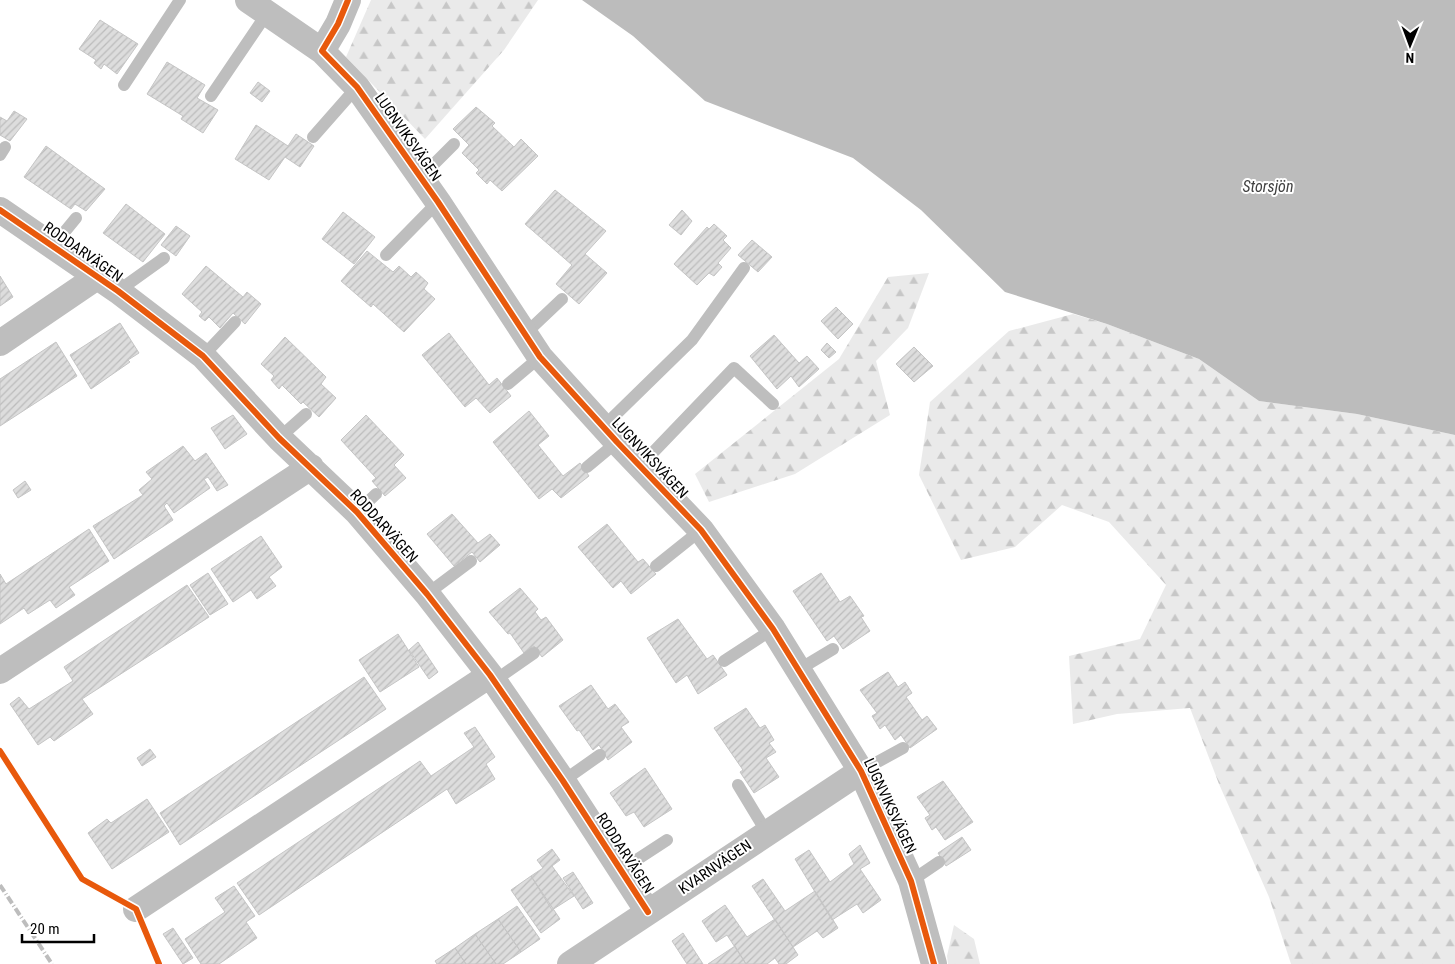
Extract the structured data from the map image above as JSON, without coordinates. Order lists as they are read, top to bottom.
{
  "streets": {
    "street": ["LUGNVIKSVÄGEN", "RODDARVÄGEN", "KVARNVÄGEN"]
  },
  "crossings": [
    ["LUGNVIKSVÄGEN", "KVARNVÄGEN"],
    ["RODDARVÄGEN", "KVARNVÄGEN"]
  ],
  "water": ["Storsjön"],
  "scale_bar": "20 m",
  "north": "bottom"
}
